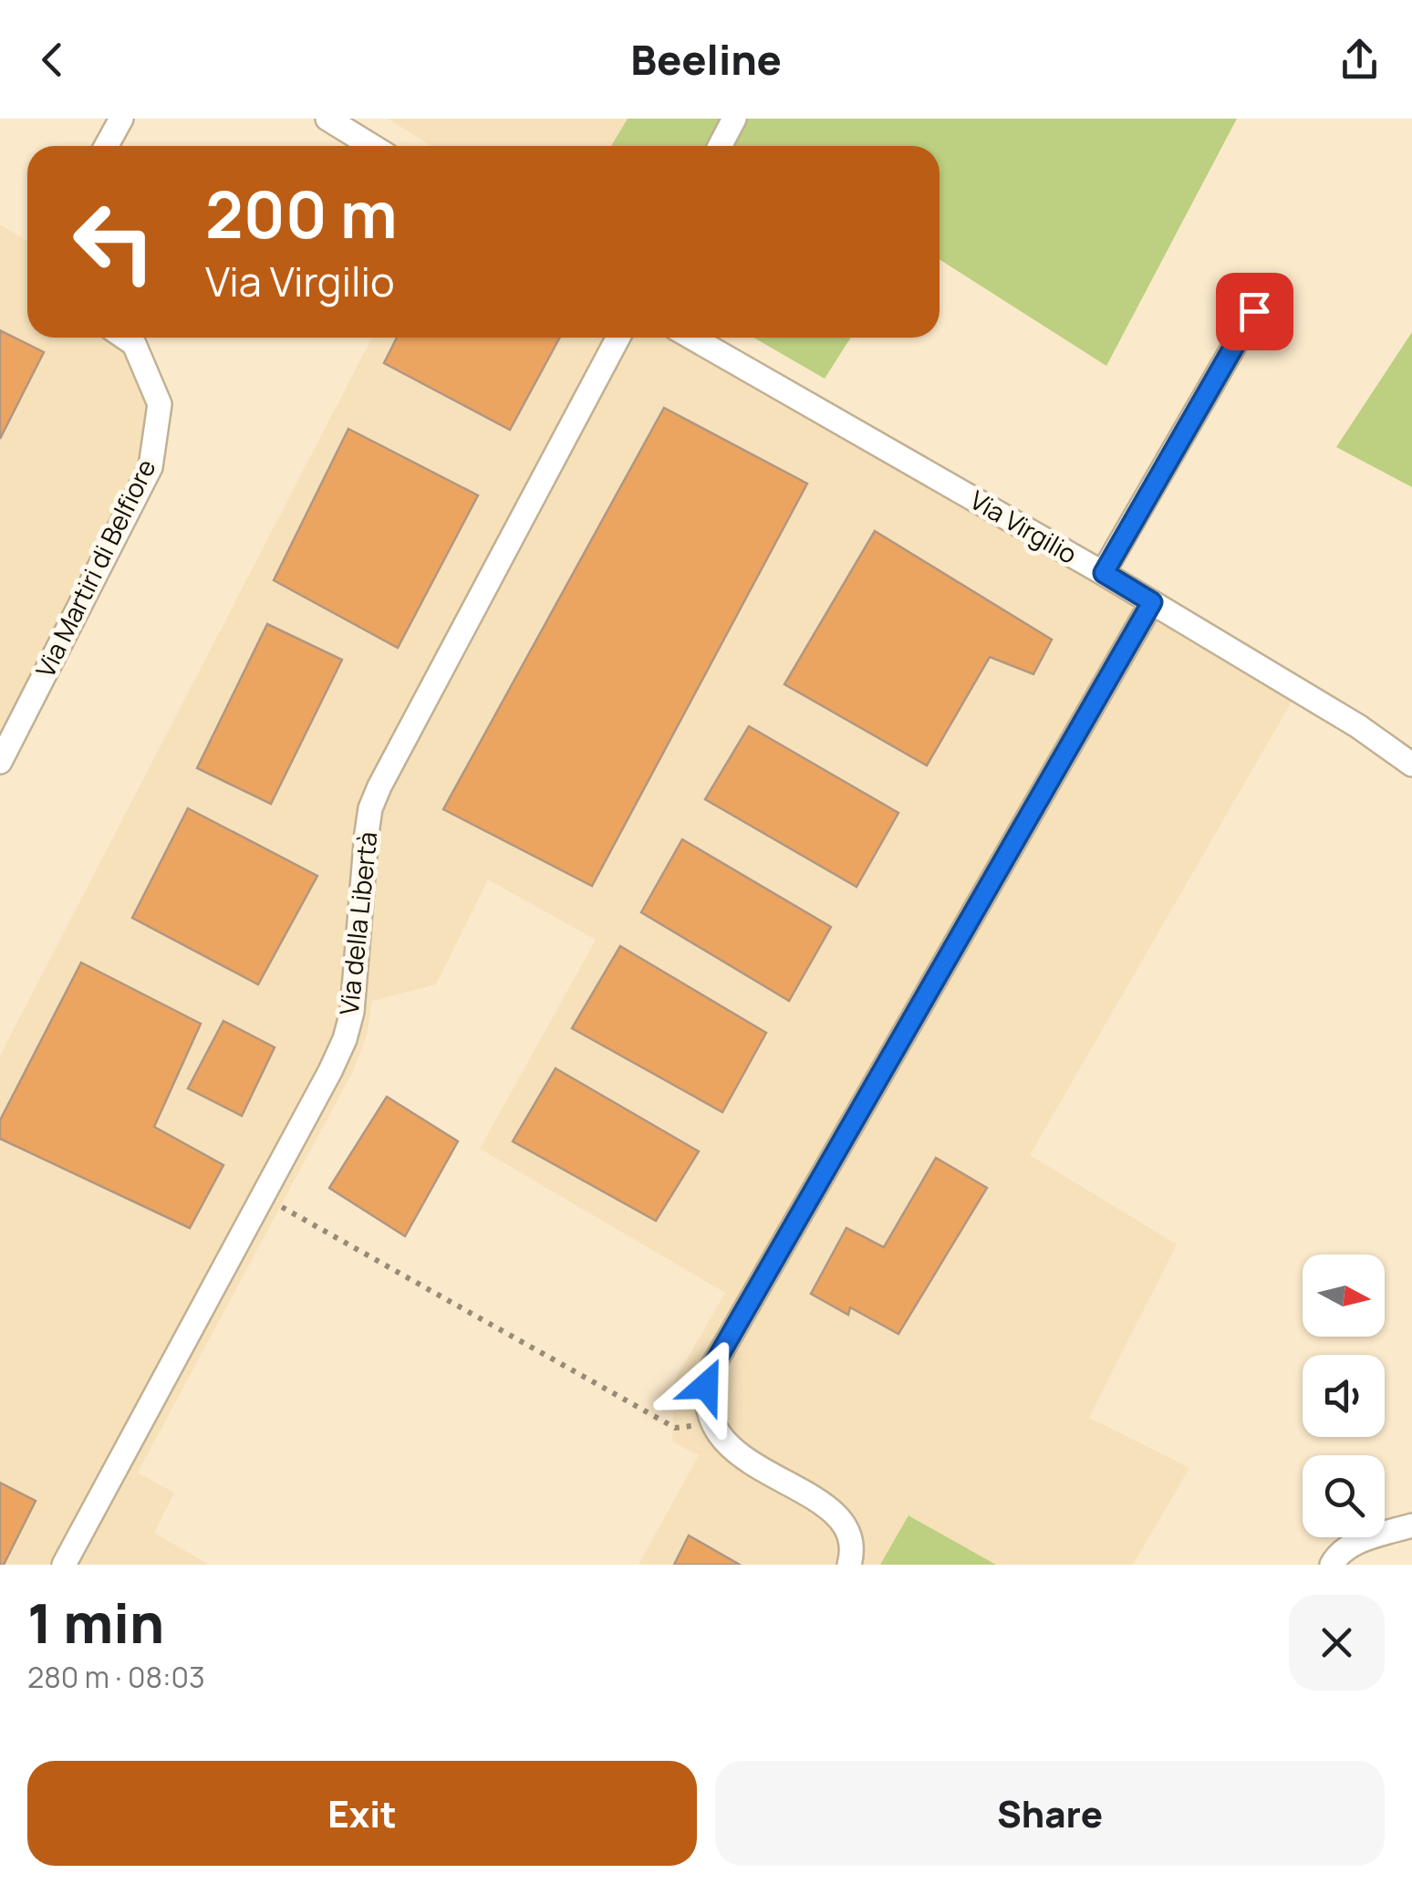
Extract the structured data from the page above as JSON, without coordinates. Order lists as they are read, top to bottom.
{
  "streets": {
    "street": ["Via Virgilio", "Via Martiri di Belfiore", "Via della Libertà"]
  },
  "north": "right",
  "page": {
    "header": "Beeline",
    "turn": ["200 m", "Via Virgilio"],
    "heading": ["1 min", "280 m · 08:03"],
    "buttons": ["Exit", "Share"]
  }
}
